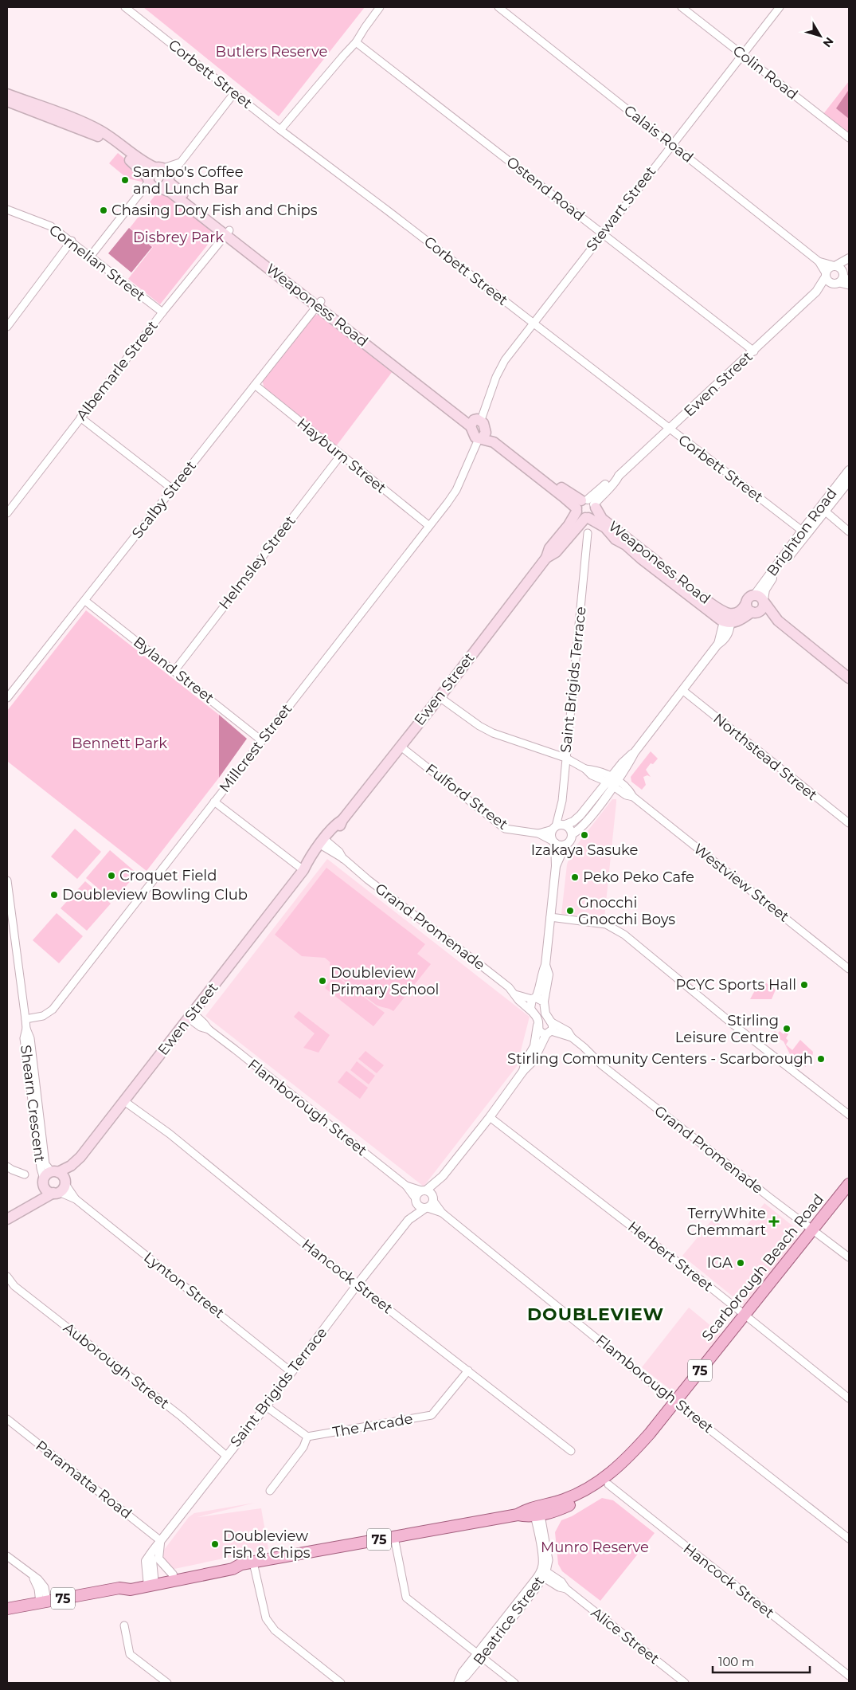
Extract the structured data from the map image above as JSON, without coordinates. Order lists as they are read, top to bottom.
{
  "streets": {
    "main road": [
      "Weaponess Road",
      "Ewen Street",
      "Scarborough Beach Road",
      "75"
    ],
    "street": [
      "Colin Road",
      "Corbett Street",
      "Calais Road",
      "Ostend Road",
      "Stewart Street",
      "Cornelian Street",
      "Albemarle Street",
      "Hayburn Street",
      "Scalby Street",
      "Brighton Road",
      "Helmsley Street",
      "Byland Street",
      "Saint Brigids Terrace",
      "Millcrest Street",
      "Northstead Street",
      "Fulford Street",
      "Westview Street",
      "Grand Promenade",
      "Shearn Crescent",
      "Flamborough Street",
      "Herbert Street",
      "Hancock Street",
      "Lynton Street",
      "Auborough Street",
      "The Arcade",
      "Paramatta Road",
      "Beatrice Street",
      "Alice Street"
    ]
  },
  "crossings": [
    ["Colin Road", "Stewart Street"],
    ["Corbett Street", "Stewart Street"],
    ["Corbett Street", "Ewen Street"],
    ["Corbett Street", "Brighton Road"],
    ["Calais Road", "Stewart Street"],
    ["Calais Road", "Ewen Street"],
    ["Ostend Road", "Stewart Street"],
    ["Ostend Road", "Ewen Street"],
    ["Stewart Street", "Weaponess Road"],
    ["Stewart Street", "Millcrest Street"],
    ["Cornelian Street", "Albemarle Street"],
    ["Weaponess Road", "Albemarle Street"],
    ["Weaponess Road", "Ewen Street"],
    ["Weaponess Road", "Scalby Street"],
    ["Weaponess Road", "Millcrest Street"],
    ["Ewen Street", "Fulford Street"],
    ["Ewen Street", "Westview Street"],
    ["Ewen Street", "Grand Promenade"],
    ["Ewen Street", "Shearn Crescent"],
    ["Ewen Street", "Flamborough Street"],
    ["Ewen Street", "Hancock Street"],
    ["Ewen Street", "Lynton Street"],
    ["Hayburn Street", "Scalby Street"],
    ["Hayburn Street", "Helmsley Street"],
    ["Hayburn Street", "Millcrest Street"],
    ["Scalby Street", "Byland Street"],
    ["Helmsley Street", "Byland Street"],
    ["Byland Street", "Millcrest Street"],
    ["Saint Brigids Terrace", "Fulford Street"],
    ["Saint Brigids Terrace", "Westview Street"],
    ["Saint Brigids Terrace", "Flamborough Street"],
    ["Saint Brigids Terrace", "Scarborough Beach Road"],
    ["Saint Brigids Terrace", "Hancock Street"],
    ["Saint Brigids Terrace", "Lynton Street"],
    ["Saint Brigids Terrace", "Auborough Street"],
    ["Saint Brigids Terrace", "Paramatta Road"],
    ["Millcrest Street", "Shearn Crescent"],
    ["Grand Promenade", "Scarborough Beach Road"],
    ["Shearn Crescent", "Lynton Street"],
    ["Flamborough Street", "Scarborough Beach Road"],
    ["Herbert Street", "Scarborough Beach Road"],
    ["Scarborough Beach Road", "Hancock Street"],
    ["Scarborough Beach Road", "Beatrice Street"],
    ["Hancock Street", "The Arcade"],
    ["Beatrice Street", "Alice Street"]
  ],
  "districts": ["DOUBLEVIEW"],
  "parks": [
    "Butlers Reserve",
    "Disbrey Park",
    "Bennett Park",
    "Munro Reserve"
  ],
  "places": {
    "other": [
      "Sambo's Coffee and Lunch Bar",
      "Chasing Dory Fish and Chips",
      "Izakaya Sasuke",
      "Croquet Field",
      "Peko Peko Cafe",
      "Doubleview Bowling Club",
      "Gnocchi Gnocchi Boys",
      "Doubleview Primary School",
      "PCYC Sports Hall",
      "Stirling Leisure Centre",
      "Stirling Community Centers - Scarborough",
      "IGA",
      "Doubleview Fish & Chips"
    ],
    "health": ["TerryWhite Chemmart"]
  },
  "scale_bar": "100 m",
  "north": "bottom right"
}
